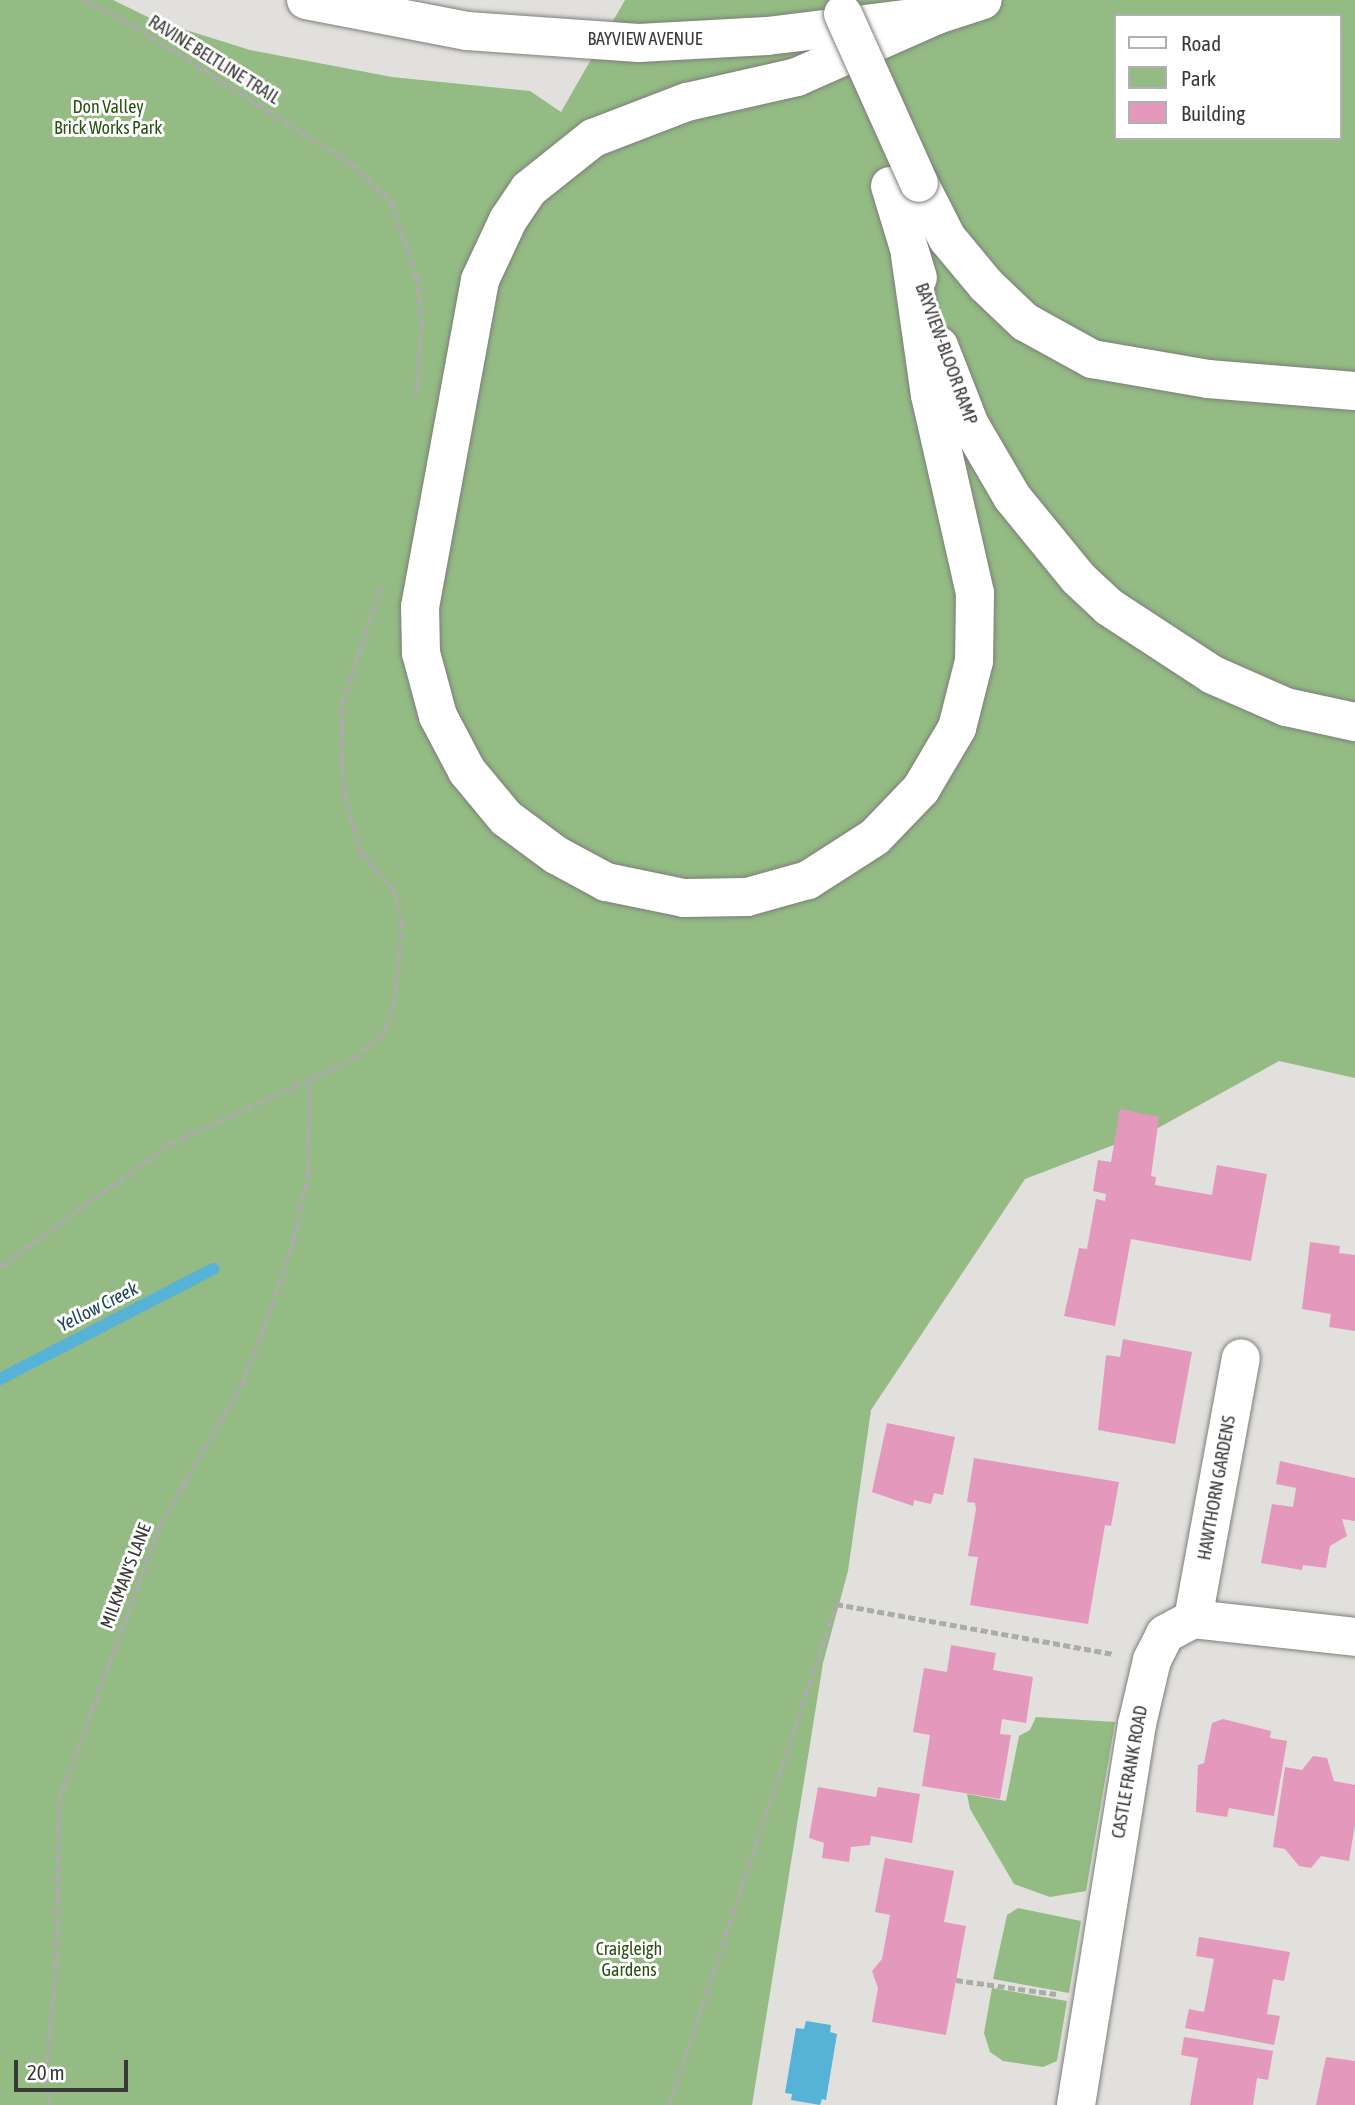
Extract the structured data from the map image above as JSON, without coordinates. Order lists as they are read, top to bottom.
{
  "streets": {
    "main road": [
      "BAYVIEW AVENUE",
      "BAYVIEW-BLOOR RAMP",
      "HAWTHORN GARDENS",
      "CASTLE FRANK ROAD"
    ],
    "path": ["RAVINE BELTLINE TRAIL", "MILKMAN'S LANE"]
  },
  "crossings": [
    ["HAWTHORN GARDENS", "CASTLE FRANK ROAD"]
  ],
  "water": ["Yellow Creek"],
  "parks": ["Don Valley Brick Works Park", "Craigleigh Gardens"],
  "legend": ["Road", "Park", "Building"],
  "scale_bar": "20 m"
}
